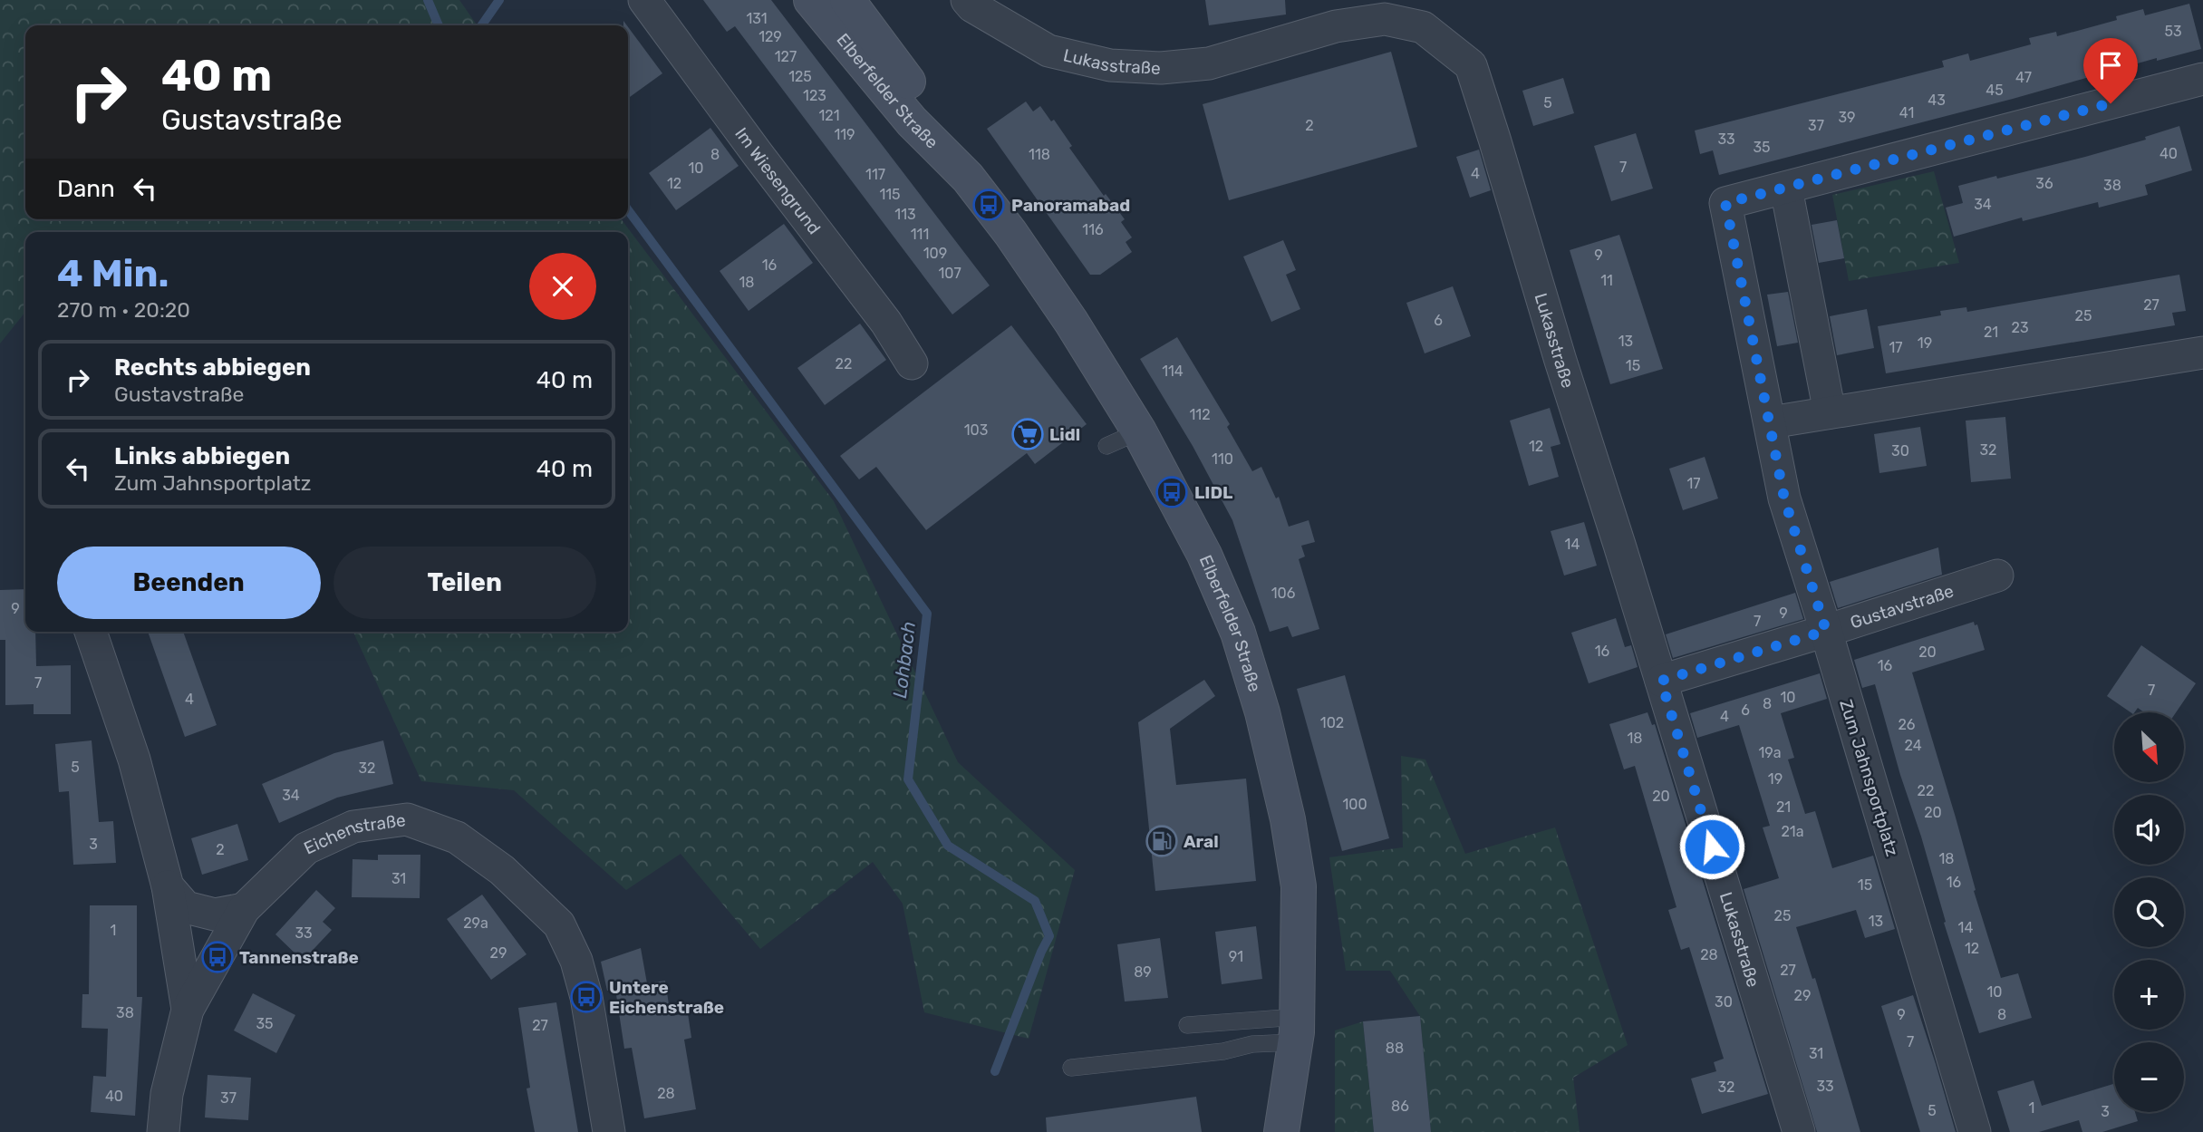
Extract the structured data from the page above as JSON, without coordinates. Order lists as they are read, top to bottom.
{
  "streets": {
    "main road": ["Elberfelder Straße"],
    "street": [
      "Lukasstraße",
      "Im Wiesengrund",
      "Gustavstraße",
      "Zum Jahnsportplatz",
      "Eichenstraße"
    ]
  },
  "crossings": [
    ["Lukasstraße", "Gustavstraße"],
    ["Gustavstraße", "Zum Jahnsportplatz"]
  ],
  "water": ["Lohbach"],
  "places": {
    "bus stop": [
      "Panoramabad",
      "LIDL",
      "Tannenstraße",
      "Untere Eichenstraße"
    ],
    "supermarket": ["Lidl"],
    "fuel station": ["Aral"]
  },
  "house_numbers": [
    "131",
    "53",
    "129",
    "127",
    "125",
    "47",
    "45",
    "123",
    "43",
    "5",
    "41",
    "121",
    "39",
    "2",
    "37",
    "119",
    "33",
    "35",
    "40",
    "8",
    "118",
    "7",
    "10",
    "4",
    "117",
    "12",
    "36",
    "38",
    "115",
    "34",
    "113",
    "116",
    "111",
    "109",
    "9",
    "16",
    "107",
    "11",
    "18",
    "27",
    "25",
    "6",
    "23",
    "21",
    "13",
    "19",
    "17",
    "22",
    "15",
    "114",
    "112",
    "103",
    "12",
    "32",
    "30",
    "110",
    "17",
    "14",
    "106",
    "9",
    "9",
    "7",
    "16",
    "20",
    "16",
    "7",
    "7",
    "10",
    "4",
    "8",
    "6",
    "4",
    "102",
    "26",
    "18",
    "24",
    "19a",
    "5",
    "32",
    "19",
    "22",
    "34",
    "20",
    "100",
    "21",
    "20",
    "21a",
    "3",
    "2",
    "18",
    "31",
    "16",
    "15",
    "25",
    "13",
    "29a",
    "14",
    "1",
    "33",
    "12",
    "29",
    "28",
    "91",
    "27",
    "89",
    "10",
    "29",
    "30",
    "38",
    "9",
    "8",
    "35",
    "27",
    "7",
    "88",
    "31",
    "33",
    "32",
    "28",
    "40",
    "37",
    "86",
    "1",
    "5",
    "3"
  ],
  "north": "bottom right",
  "page": {
    "turn": ["40 m", "Gustavstraße"],
    "then": "Dann",
    "heading": ["4 Min.", "270 m · 20:20"],
    "list": [
      {
        "name": "Rechts abbiegen",
        "note": "Gustavstraße",
        "value": "40 m"
      },
      {
        "name": "Links abbiegen",
        "note": "Zum Jahnsportplatz",
        "value": "40 m"
      }
    ],
    "buttons": ["Beenden", "Teilen"],
    "map_buttons": ["+", "−"]
  }
}
